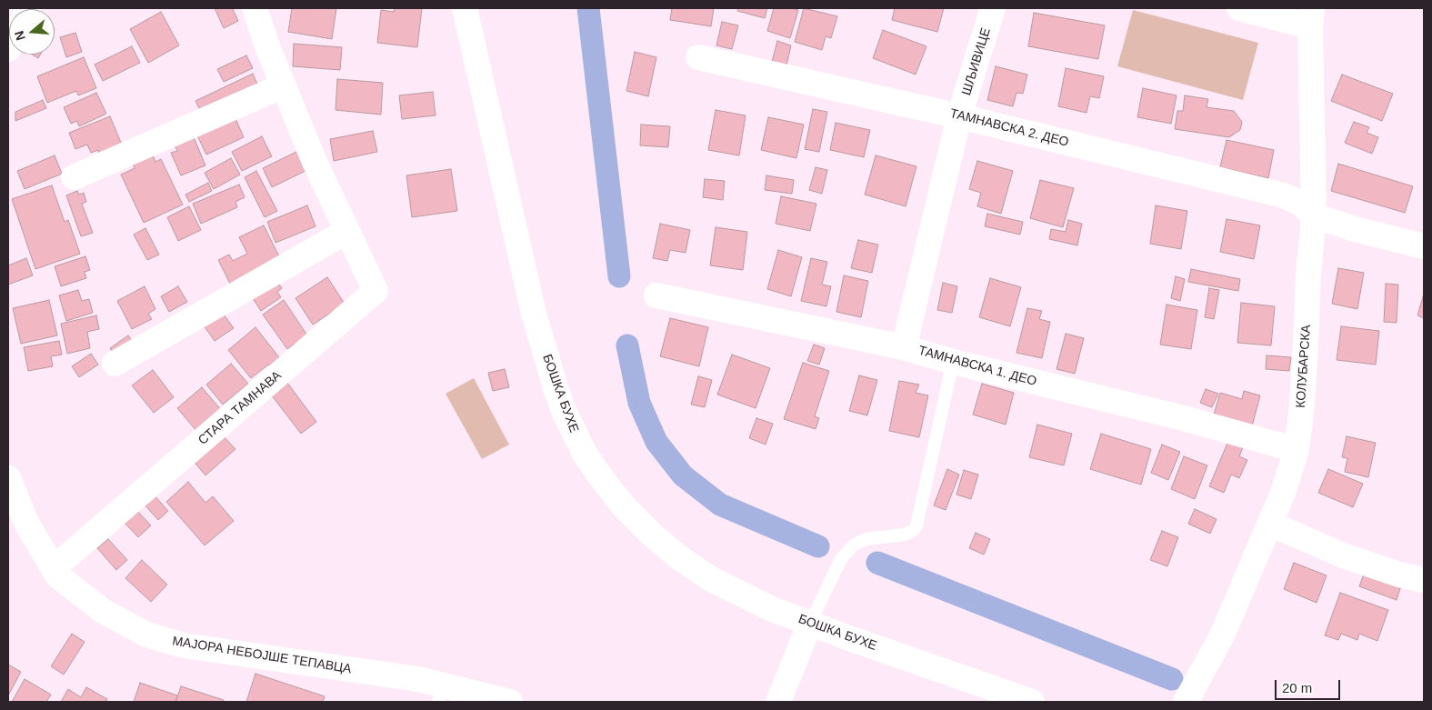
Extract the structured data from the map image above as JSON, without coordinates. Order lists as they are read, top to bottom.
{
  "streets": {
    "street": [
      "ШЉИВИЦЕ",
      "ТАМНАВСКА 2. ДЕО",
      "ТАМНАВСКА 1. ДЕО",
      "КОЛУБАРСКА",
      "БОШКА БУХЕ",
      "СТАРА ТАМНАВА",
      "МАЈОРА НЕБОЈШЕ ТЕПАВЦА"
    ]
  },
  "crossings": [
    ["ШЉИВИЦЕ", "ТАМНАВСКА 2. ДЕО"],
    ["ШЉИВИЦЕ", "ТАМНАВСКА 1. ДЕО"],
    ["ТАМНАВСКА 2. ДЕО", "КОЛУБАРСКА"],
    ["ТАМНАВСКА 1. ДЕО", "КОЛУБАРСКА"],
    ["СТАРА ТАМНАВА", "МАЈОРА НЕБОЈШЕ ТЕПАВЦА"]
  ],
  "scale_bar": "20 m",
  "north": "left"
}
